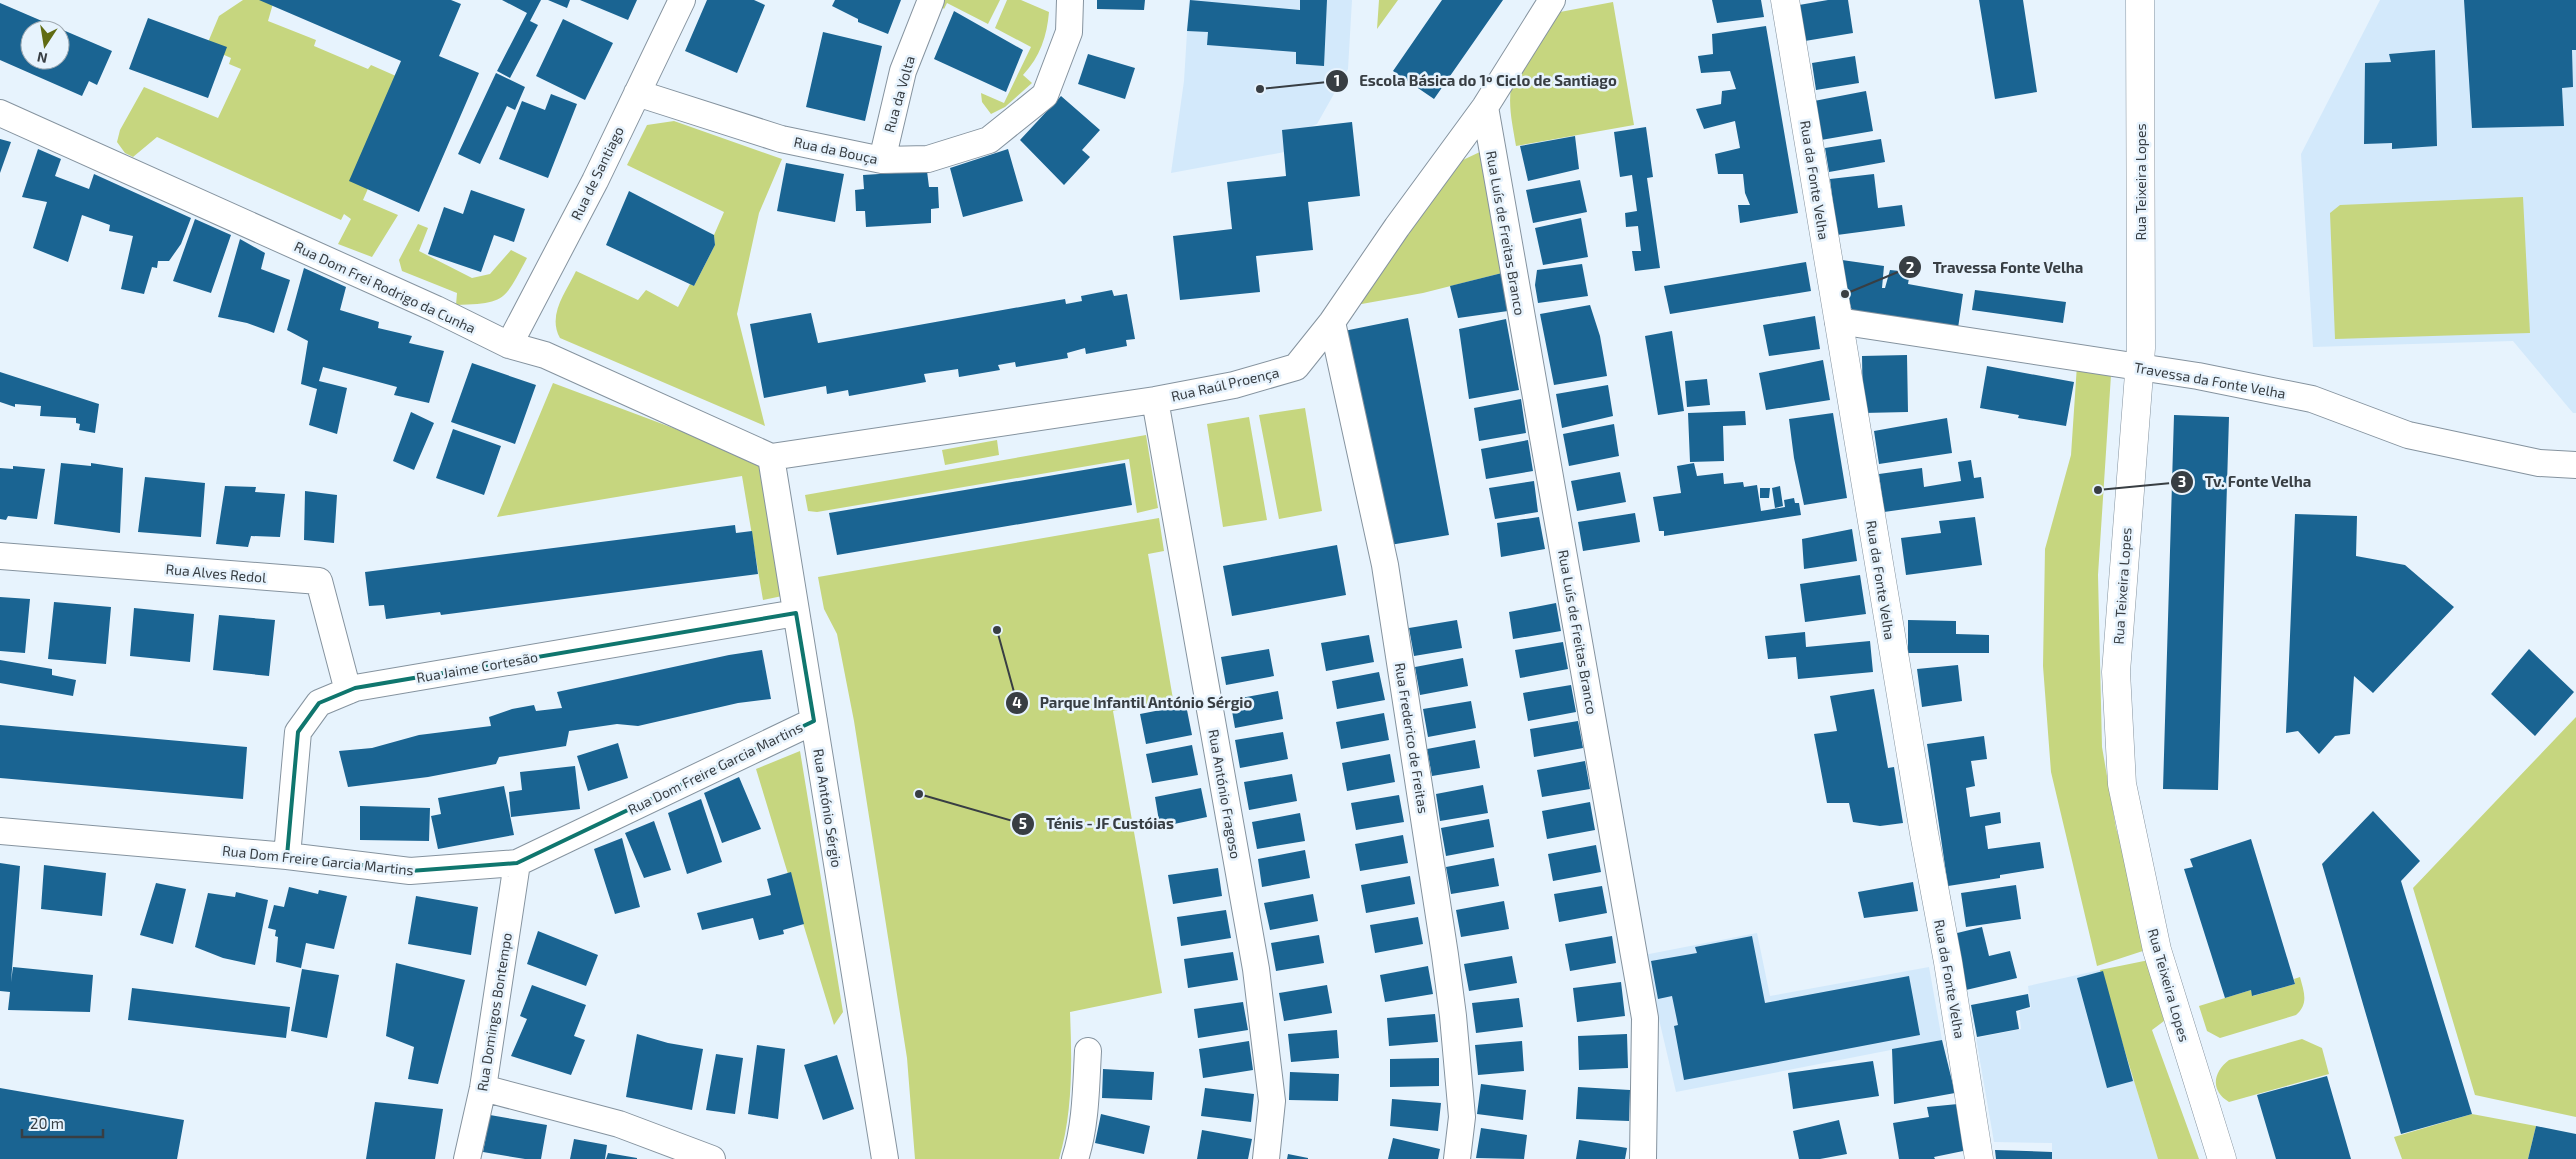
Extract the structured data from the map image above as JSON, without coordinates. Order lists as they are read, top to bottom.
{
  "streets": {
    "street": [
      "Rua da Volta",
      "Rua da Bouça",
      "Rua de Santiago",
      "Rua da Fonte Velha",
      "Rua Teixeira Lopes",
      "Rua Luís de Freitas Branco",
      "Rua Dom Frei Rodrigo da Cunha",
      "Travessa da Fonte Velha",
      "Rua Raúl Proença",
      "Rua Alves Redol",
      "Rua Jaime Cortesão",
      "Rua Frederico de Freitas",
      "Rua Dom Freire Garcia Martins",
      "Rua António Fragoso",
      "Rua António Sérgio",
      "Rua Domingos Bontempo"
    ]
  },
  "crossings": [
    ["Rua da Volta", "Rua da Bouça"],
    ["Rua da Bouça", "Rua de Santiago"],
    ["Rua de Santiago", "Rua Dom Frei Rodrigo da Cunha"],
    ["Rua da Fonte Velha", "Travessa da Fonte Velha"],
    ["Rua Teixeira Lopes", "Travessa da Fonte Velha"],
    ["Rua Luís de Freitas Branco", "Rua Raúl Proença"],
    ["Rua Dom Frei Rodrigo da Cunha", "Rua Raúl Proença"],
    ["Rua Dom Frei Rodrigo da Cunha", "Rua António Sérgio"],
    ["Rua Raúl Proença", "Rua Frederico de Freitas"],
    ["Rua Raúl Proença", "Rua António Fragoso"],
    ["Rua Raúl Proença", "Rua António Sérgio"],
    ["Rua Alves Redol", "Rua Jaime Cortesão"],
    ["Rua Jaime Cortesão", "Rua Dom Freire Garcia Martins"],
    ["Rua Jaime Cortesão", "Rua António Sérgio"],
    ["Rua Dom Freire Garcia Martins", "Rua António Sérgio"],
    ["Rua Dom Freire Garcia Martins", "Rua Domingos Bontempo"]
  ],
  "places": [
    "Escola Básica do 1º Ciclo de Santiago",
    "Travessa Fonte Velha",
    "Tv. Fonte Velha",
    "Parque Infantil António Sérgio",
    "Ténis - JF Custóias"
  ],
  "scale_bar": "20 m",
  "north": "bottom"
}
